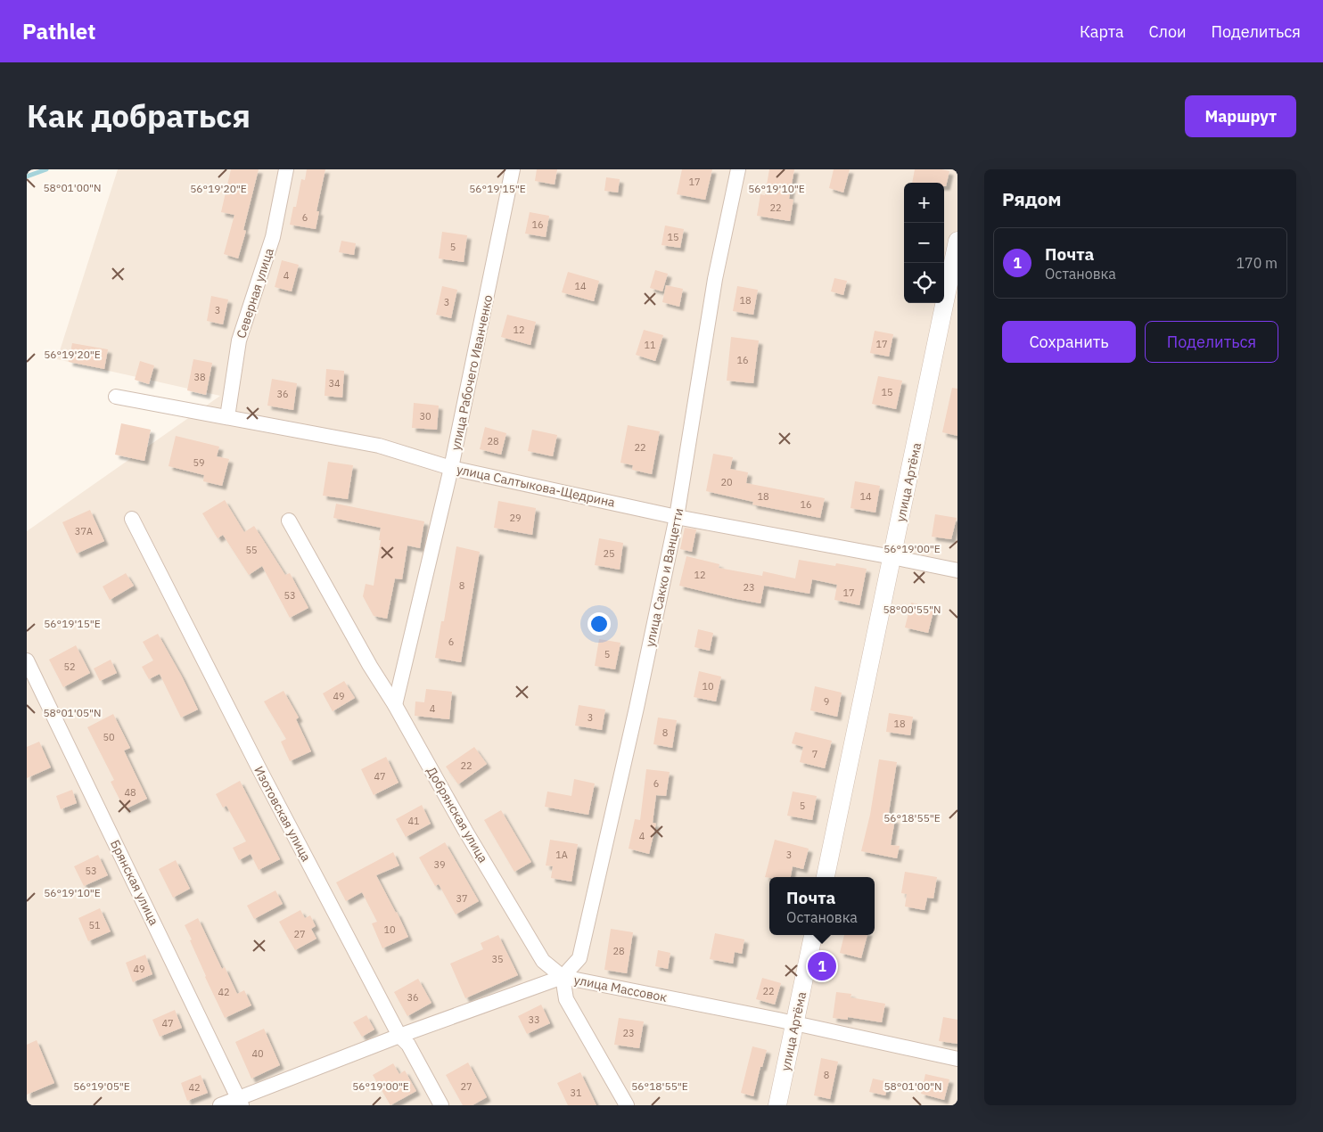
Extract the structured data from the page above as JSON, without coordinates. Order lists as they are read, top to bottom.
{
  "streets": {
    "street": [
      "Северная улица",
      "улица Рабочего Иванченко",
      "улица Артёма",
      "улица Салтыкова-Щедрина",
      "улица Сакко и Ванцетти",
      "Изотовская улица",
      "Добрянская улица",
      "Брянская улица",
      "улица Массовок"
    ]
  },
  "crossings": [
    ["Северная улица", "улица Салтыкова-Щедрина"],
    ["улица Рабочего Иванченко", "улица Салтыкова-Щедрина"],
    ["улица Рабочего Иванченко", "Добрянская улица"],
    ["улица Артёма", "улица Салтыкова-Щедрина"],
    ["улица Артёма", "улица Массовок"],
    ["улица Салтыкова-Щедрина", "улица Сакко и Ванцетти"],
    ["улица Сакко и Ванцетти", "Добрянская улица"],
    ["улица Сакко и Ванцетти", "улица Массовок"],
    ["Изотовская улица", "улица Массовок"],
    ["Добрянская улица", "улица Массовок"],
    ["Брянская улица", "улица Массовок"]
  ],
  "house_numbers": [
    "17",
    "22",
    "6",
    "16",
    "15",
    "5",
    "4",
    "14",
    "18",
    "3",
    "3",
    "12",
    "17",
    "11",
    "16",
    "38",
    "34",
    "15",
    "36",
    "30",
    "28",
    "22",
    "59",
    "20",
    "18",
    "14",
    "16",
    "29",
    "37А",
    "55",
    "25",
    "12",
    "8",
    "23",
    "17",
    "53",
    "6",
    "5",
    "52",
    "10",
    "49",
    "9",
    "4",
    "3",
    "18",
    "8",
    "50",
    "7",
    "22",
    "47",
    "6",
    "48",
    "5",
    "41",
    "4",
    "1А",
    "3",
    "39",
    "53",
    "37",
    "51",
    "10",
    "27",
    "28",
    "35",
    "49",
    "22",
    "42",
    "36",
    "33",
    "47",
    "23",
    "40",
    "8",
    "27",
    "42",
    "31"
  ],
  "page": {
    "header": "Pathlet",
    "nav": ["Карта", "Слои", "Поделиться"],
    "title": "Как добраться",
    "buttons": [
      "Маршрут",
      ["Сохранить", "Поделиться"]
    ],
    "heading": "Рядом",
    "map_buttons": ["+", "−"],
    "list": [
      {
        "mark": "1",
        "name": "Почта",
        "note": "Остановка",
        "value": "170 m"
      }
    ],
    "popup": ["Почта", "Остановка"],
    "pins": "1"
  },
  "coordinates": [
    "58°01'00\"N",
    "56°19'20\"E",
    "56°19'15\"E",
    "56°19'10\"E",
    "56°19'00\"E",
    "58°00'55\"N",
    "58°01'05\"N",
    "56°18'55\"E",
    "56°19'05\"E"
  ]
}
